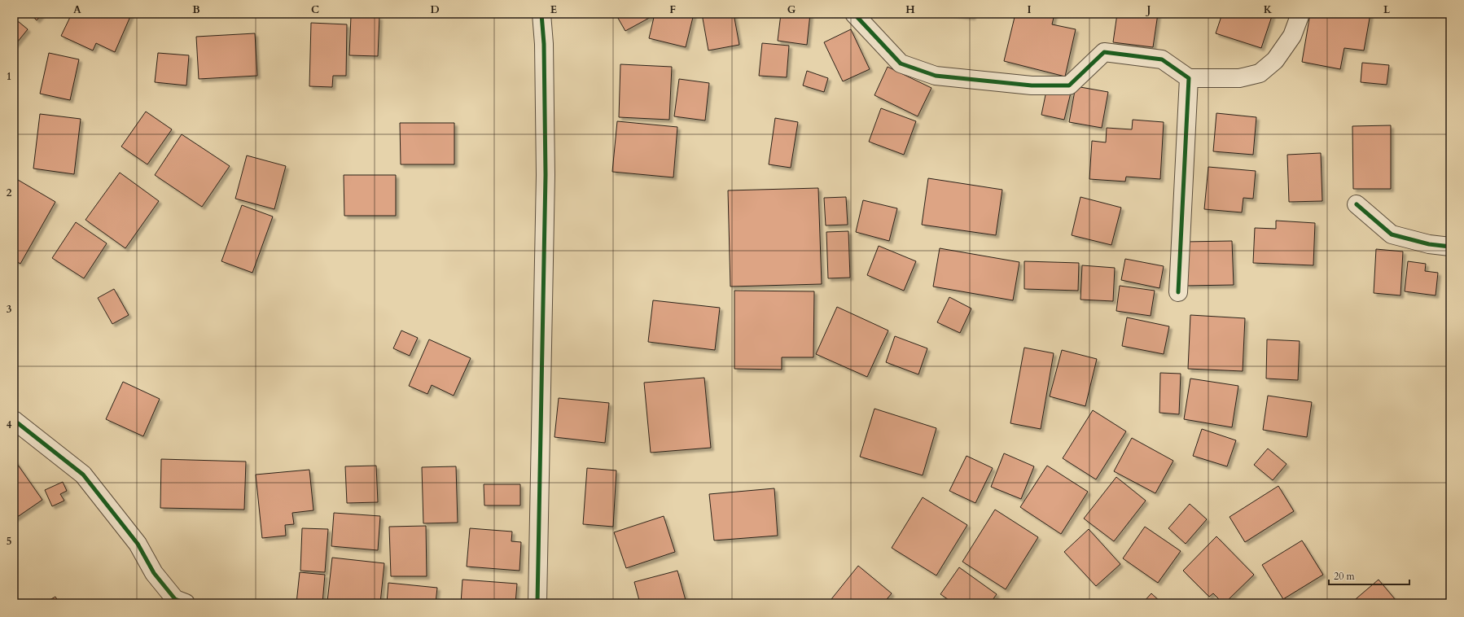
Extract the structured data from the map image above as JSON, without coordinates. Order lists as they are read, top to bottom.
{
  "scale_bar": "20 m",
  "grid": {
    "columns": [
      "A",
      "B",
      "C",
      "D",
      "E",
      "F",
      "G",
      "H",
      "I",
      "J",
      "K",
      "L"
    ],
    "rows": [
      "1",
      "2",
      "3",
      "4",
      "5"
    ]
  }
}
